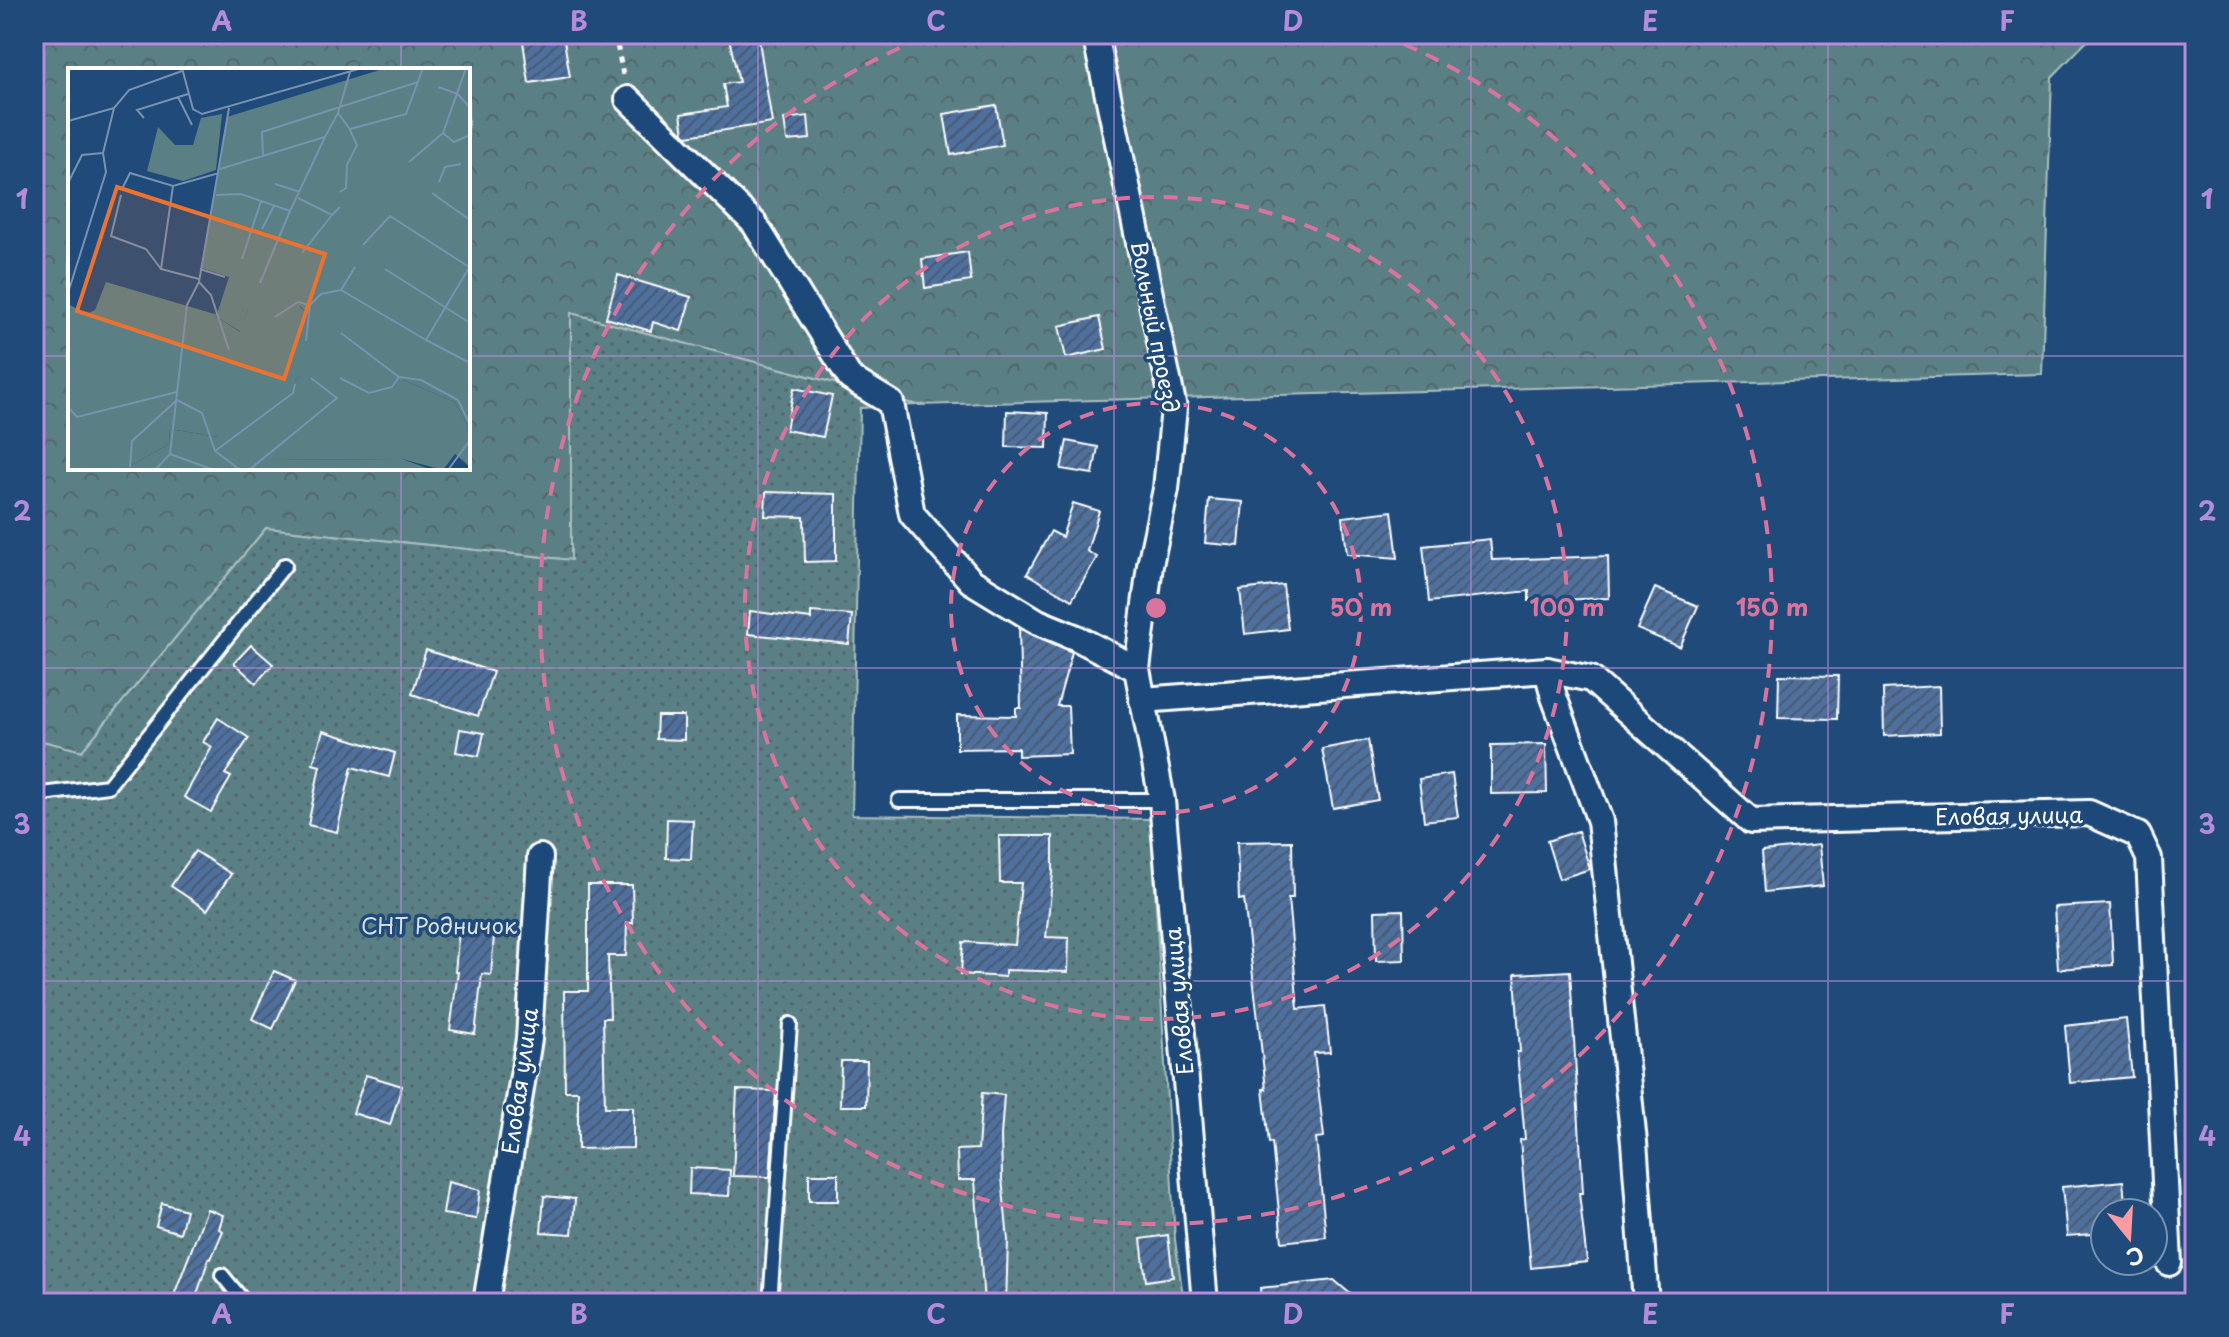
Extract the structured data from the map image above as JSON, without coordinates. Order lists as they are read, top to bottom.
{
  "streets": {
    "street": ["Вольный проезд", "Еловая улица"]
  },
  "crossings": [
    ["Вольный проезд", "Еловая улица"]
  ],
  "parks": ["СНТ Родничок"],
  "north": "bottom",
  "grid": {
    "columns": [
      "A",
      "B",
      "C",
      "D",
      "E",
      "F"
    ],
    "rows": [
      "1",
      "2",
      "3",
      "4"
    ]
  },
  "rings": ["50 m", "100 m", "150 m"]
}
